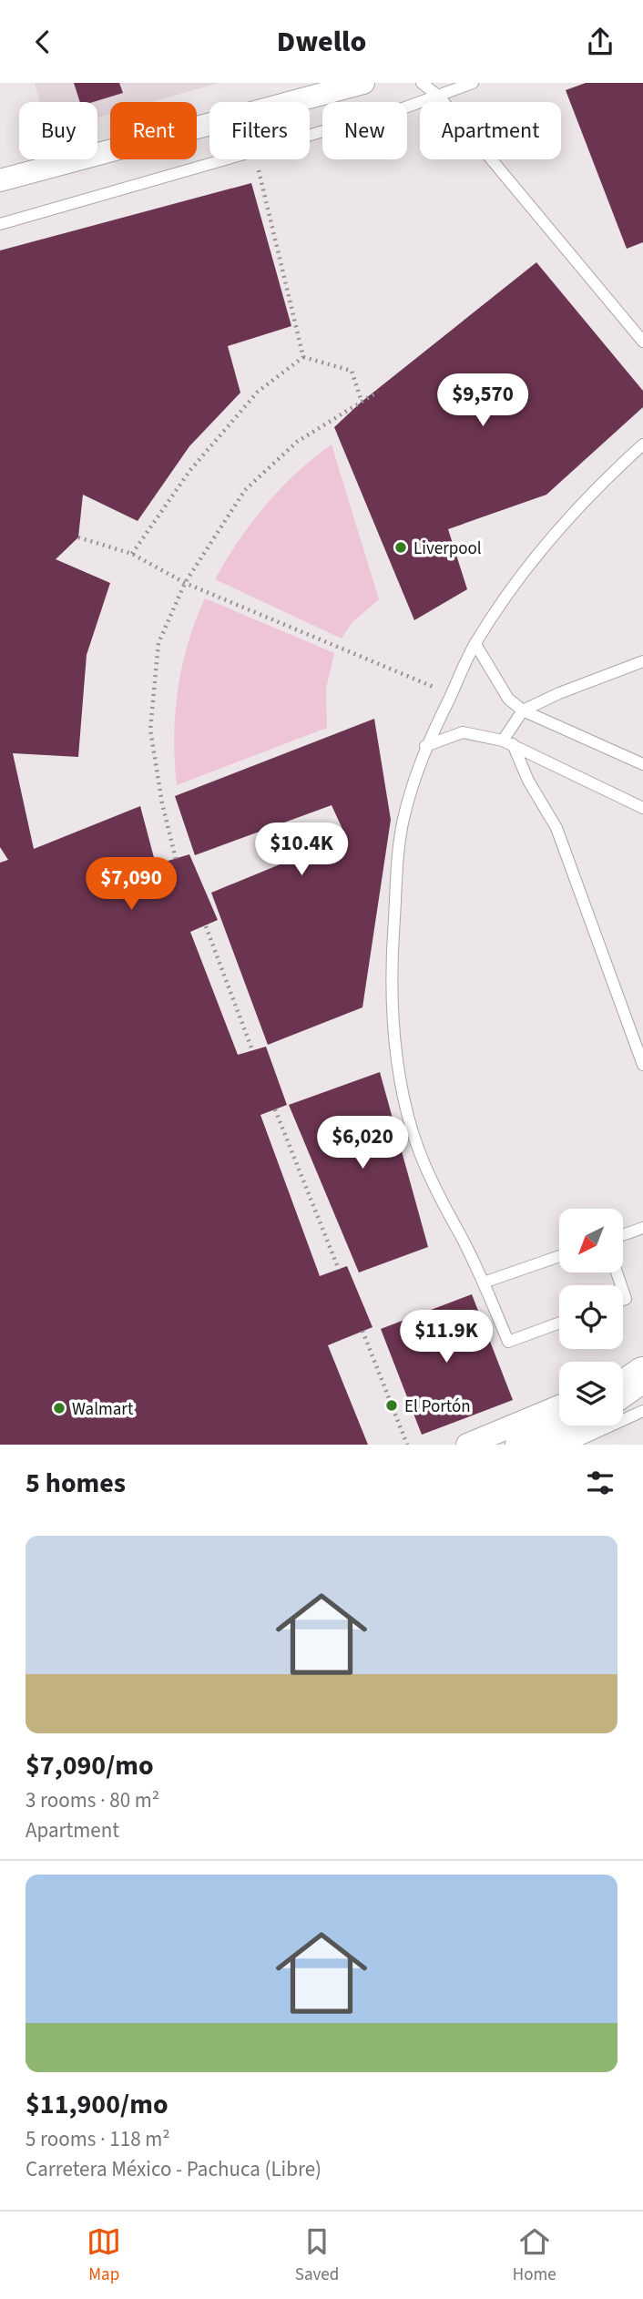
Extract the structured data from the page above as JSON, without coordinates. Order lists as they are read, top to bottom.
{
  "places": ["Liverpool", "El Portón", "Walmart"],
  "north": "bottom left",
  "page": {
    "header": "Dwello",
    "chip": [
      "Buy",
      "Rent",
      "Filters",
      "New",
      "Apartment"
    ],
    "price": [
      "$9,570",
      "$10.4K",
      "$7,090",
      "$6,020",
      "$11.9K"
    ],
    "heading": "5 homes",
    "list": [
      {
        "name": "$7,090/mo",
        "note": "3 rooms · 80 m² · Apartment"
      },
      {
        "name": "$11,900/mo",
        "note": "5 rooms · 118 m² · Carretera México - Pachuca (Libre)"
      }
    ],
    "tabs": ["Map", "Saved", "Home"]
  }
}
